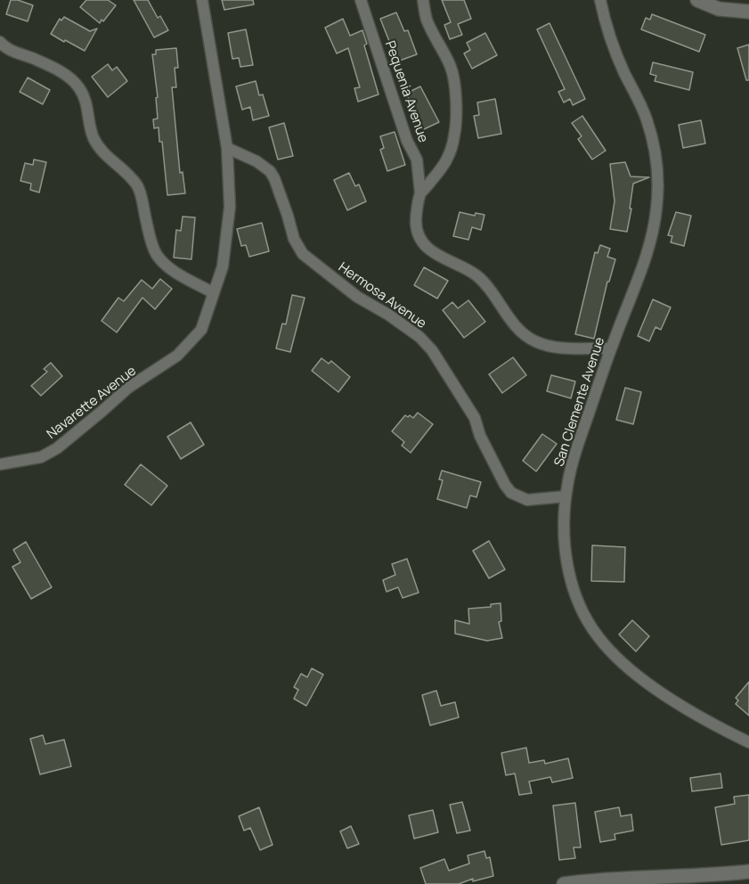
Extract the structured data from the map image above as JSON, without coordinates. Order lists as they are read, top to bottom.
{
  "streets": {
    "street": [
      "Pequenia Avenue",
      "Hermosa Avenue",
      "San Clemente Avenue",
      "Navarette Avenue"
    ]
  },
  "crossings": [
    ["Pequenia Avenue", "San Clemente Avenue"],
    ["Hermosa Avenue", "San Clemente Avenue"],
    ["Hermosa Avenue", "Navarette Avenue"]
  ]
}
